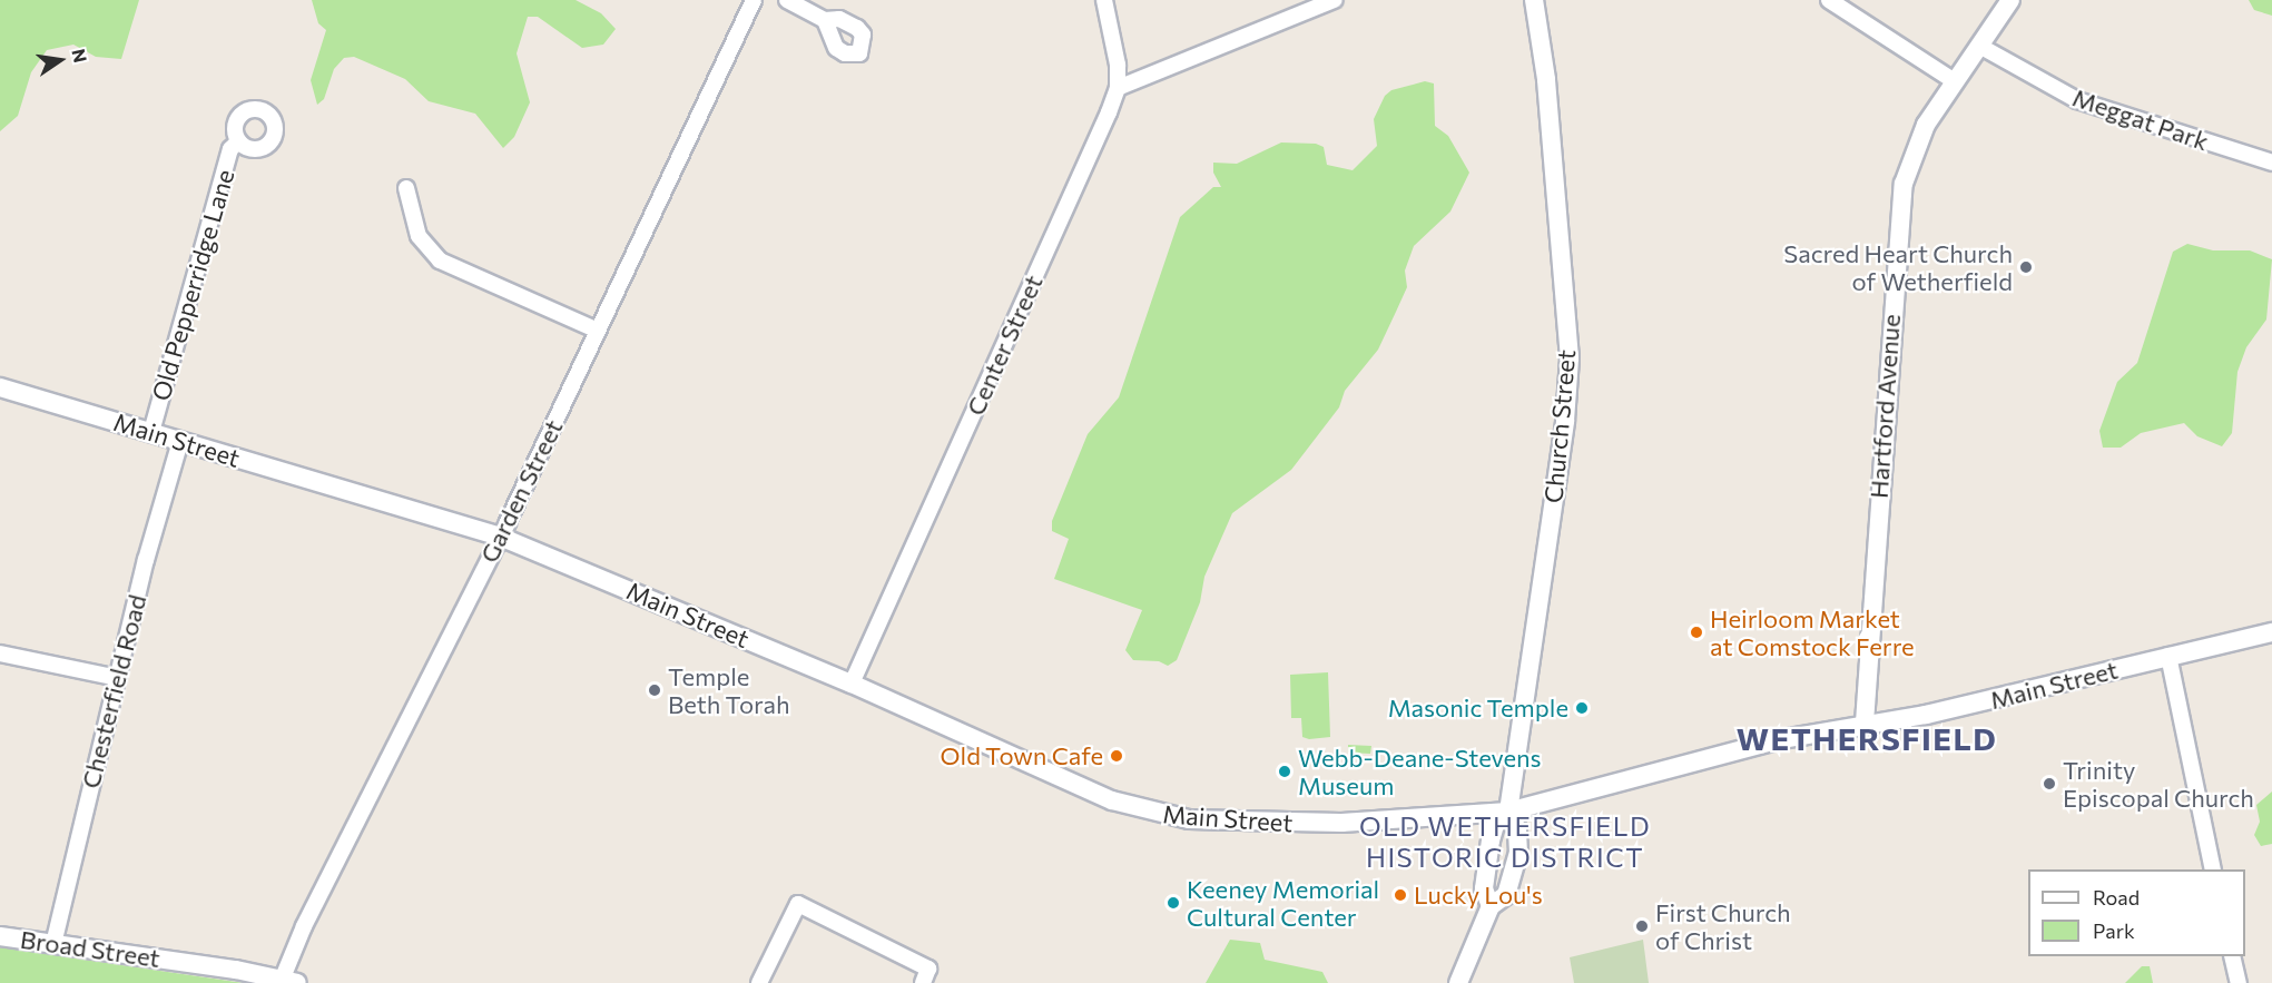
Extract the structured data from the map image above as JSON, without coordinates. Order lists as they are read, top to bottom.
{
  "streets": {
    "street": [
      "Meggat Park",
      "Old Pepperridge Lane",
      "Center Street",
      "Hartford Avenue",
      "Church Street",
      "Main Street",
      "Garden Street",
      "Chesterfield Road",
      "Broad Street"
    ]
  },
  "crossings": [
    ["Meggat Park", "Hartford Avenue"],
    ["Old Pepperridge Lane", "Main Street"],
    ["Center Street", "Main Street"],
    ["Hartford Avenue", "Main Street"],
    ["Church Street", "Main Street"],
    ["Main Street", "Garden Street"],
    ["Main Street", "Chesterfield Road"],
    ["Garden Street", "Broad Street"],
    ["Chesterfield Road", "Broad Street"]
  ],
  "districts": ["WETHERSFIELD", "OLD WETHERSFIELD HISTORIC DISTRICT"],
  "places": [
    "Sacred Heart Church of Wetherfield",
    "Heirloom Market at Comstock Ferre",
    "Temple Beth Torah",
    "Masonic Temple",
    "Old Town Cafe",
    "Webb-Deane-Stevens Museum",
    "Trinity Episcopal Church",
    "Lucky Lou's",
    "Keeney Memorial Cultural Center",
    "First Church of Christ"
  ],
  "legend": ["Road", "Park"],
  "north": "right"
}
